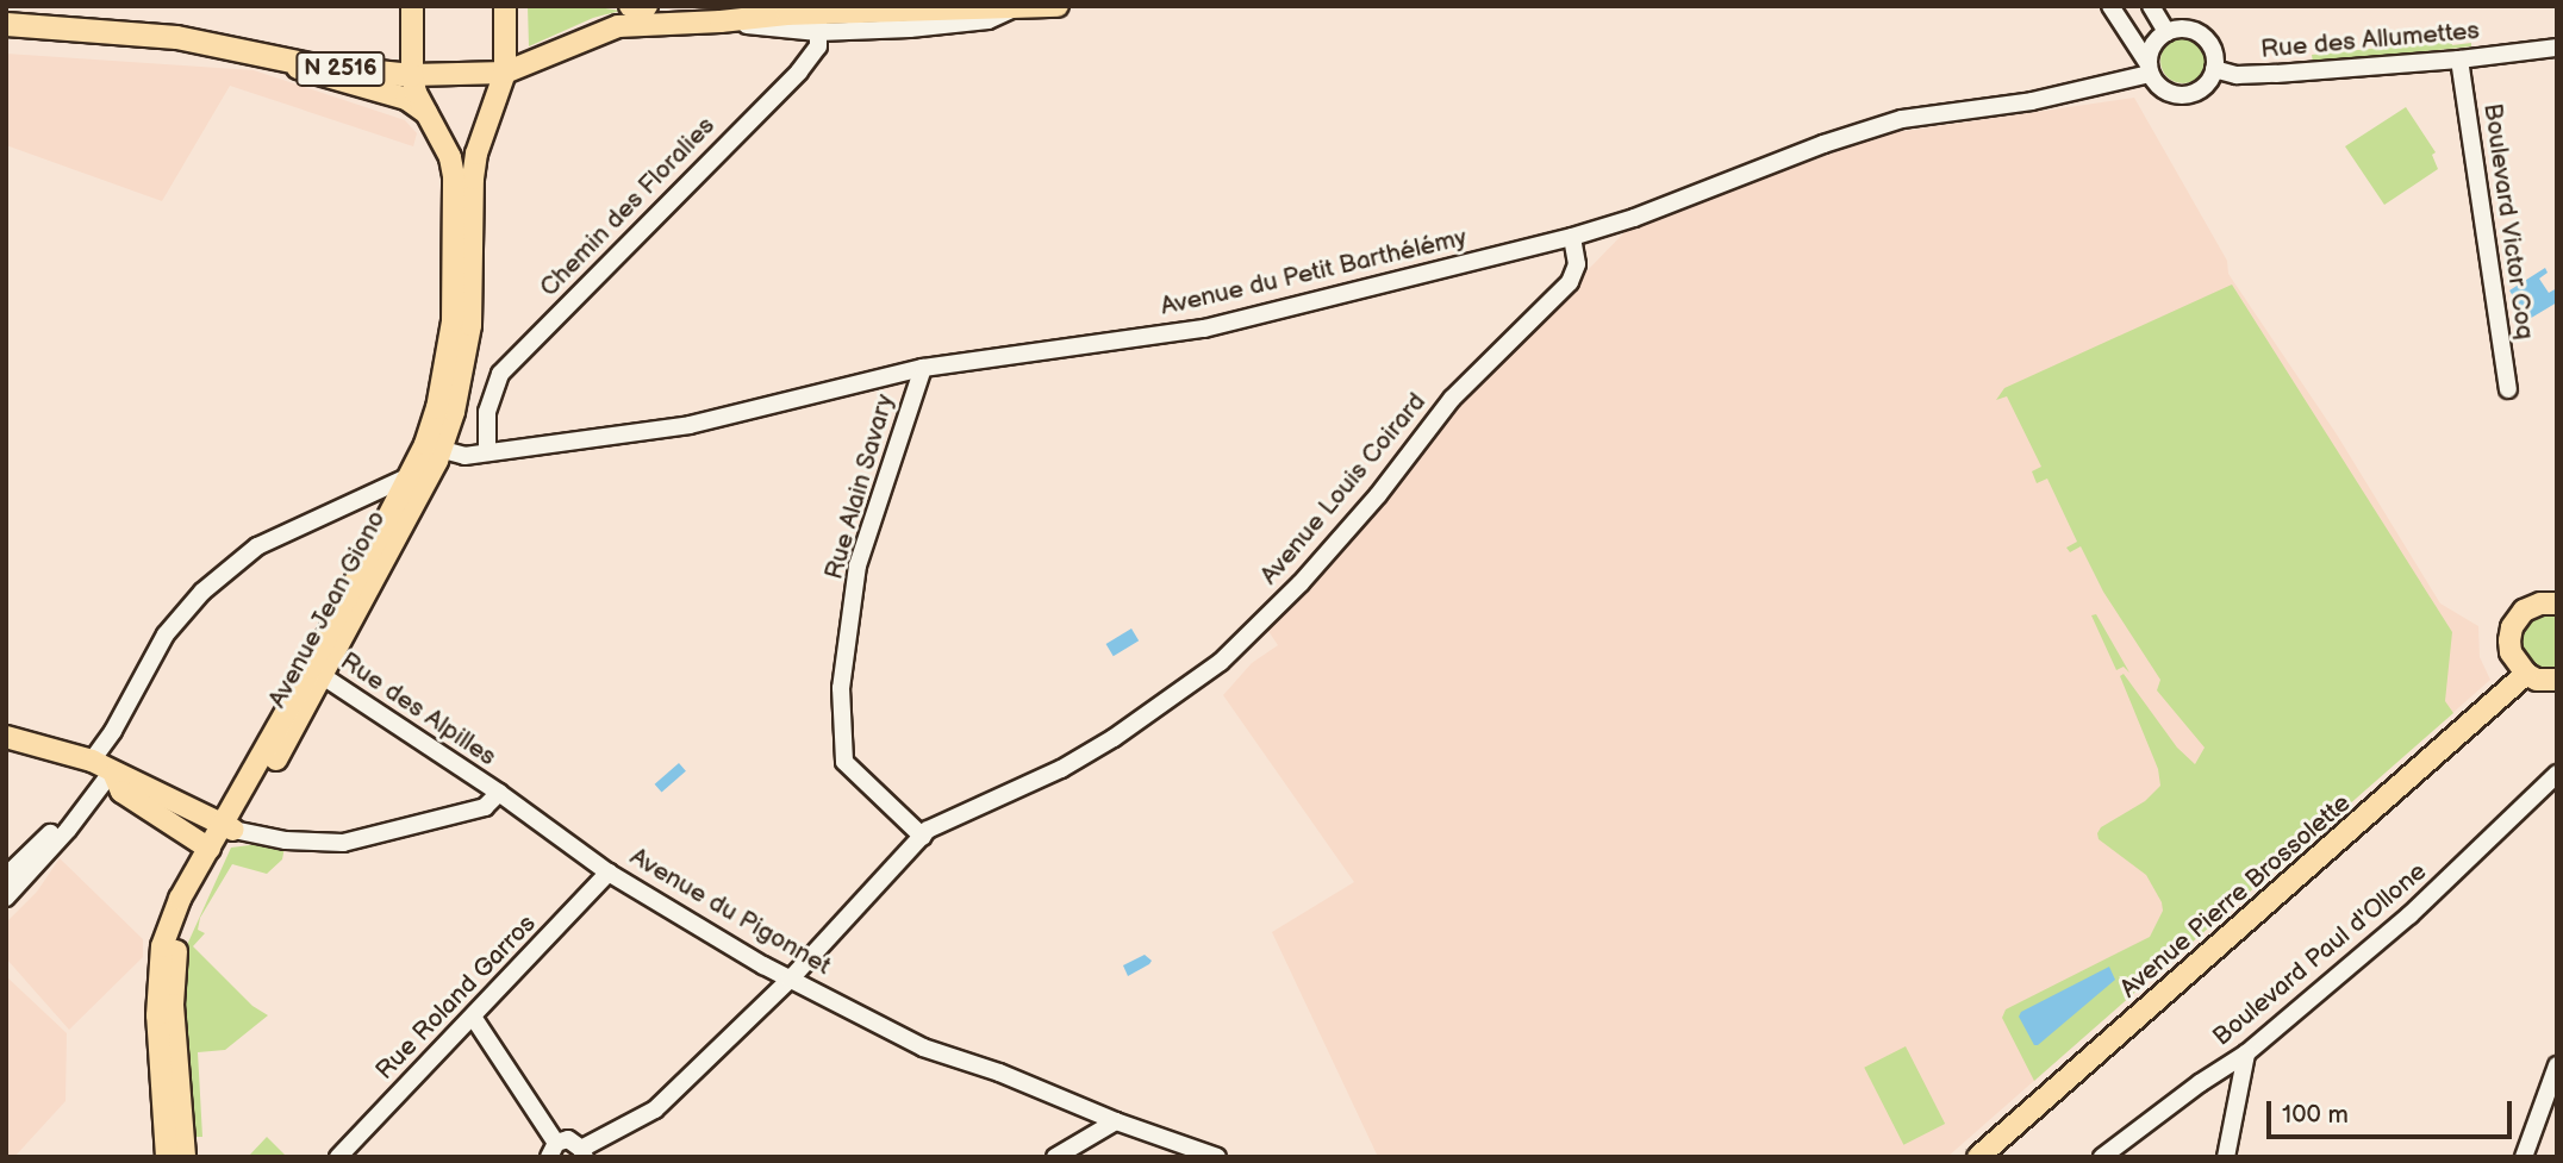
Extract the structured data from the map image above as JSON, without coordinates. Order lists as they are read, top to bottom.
{
  "streets": {
    "highway": ["N 2516"],
    "main road": ["Avenue Jean Giono", "Avenue Pierre Brossolette"],
    "street": [
      "Rue des Allumettes",
      "Chemin des Floralies",
      "Boulevard Victor Coq",
      "Avenue du Petit Barthélémy",
      "Rue Alain Savary",
      "Avenue Louis Coirard",
      "Rue des Alpilles",
      "Avenue du Pigonnet",
      "Boulevard Paul d'Ollone",
      "Rue Roland Garros"
    ]
  },
  "crossings": [
    ["Rue des Allumettes", "Boulevard Victor Coq"],
    ["Rue des Allumettes", "Avenue du Petit Barthélémy"],
    ["N 2516", "Avenue Jean Giono"],
    ["Chemin des Floralies", "Avenue du Petit Barthélémy"],
    ["Avenue du Petit Barthélémy", "Rue Alain Savary"],
    ["Avenue du Petit Barthélémy", "Avenue Louis Coirard"],
    ["Avenue du Petit Barthélémy", "Avenue Jean Giono"],
    ["Rue Alain Savary", "Avenue Louis Coirard"],
    ["Avenue Louis Coirard", "Avenue du Pigonnet"],
    ["Avenue Jean Giono", "Rue des Alpilles"],
    ["Rue des Alpilles", "Avenue du Pigonnet"],
    ["Avenue du Pigonnet", "Rue Roland Garros"]
  ],
  "scale_bar": "100 m"
}
